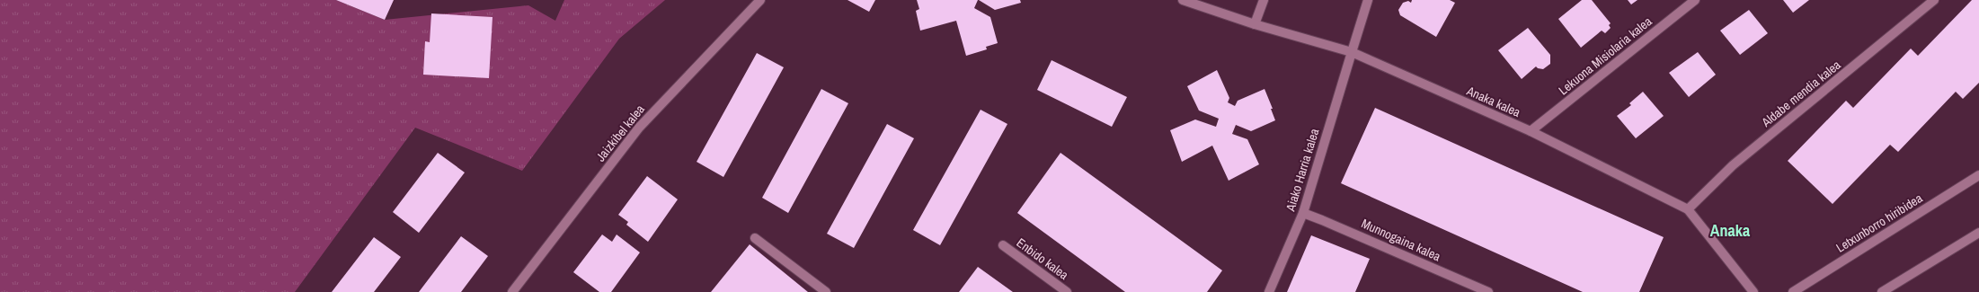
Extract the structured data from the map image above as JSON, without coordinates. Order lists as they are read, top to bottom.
{
  "streets": {
    "street": [
      "Lekuona Misiolaria kalea",
      "Aldabe mendia kalea",
      "Anaka kalea",
      "Jaizkibel kalea",
      "Aiako Harria kalea",
      "Letxunborro hiribidea",
      "Munnogaina kalea",
      "Enbido kalea"
    ]
  },
  "crossings": [
    ["Lekuona Misiolaria kalea", "Anaka kalea"],
    ["Aldabe mendia kalea", "Anaka kalea"],
    ["Anaka kalea", "Aiako Harria kalea"],
    ["Aiako Harria kalea", "Munnogaina kalea"]
  ],
  "districts": ["Anaka"]
}
